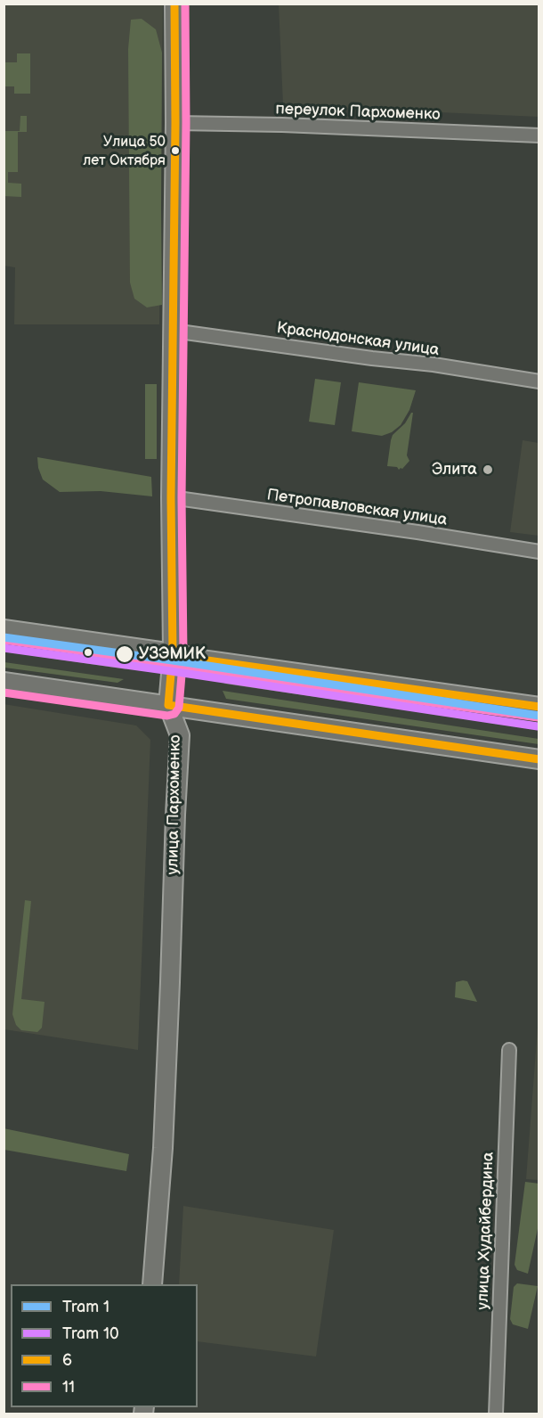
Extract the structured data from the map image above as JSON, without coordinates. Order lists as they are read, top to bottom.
{
  "streets": {
    "main road": ["улица Пархоменко"],
    "street": [
      "переулок Пархоменко",
      "Краснодонская улица",
      "Петропавловская улица",
      "улица Худайбердина"
    ]
  },
  "crossings": [
    ["переулок Пархоменко", "улица Пархоменко"],
    ["Краснодонская улица", "улица Пархоменко"],
    ["Петропавловская улица", "улица Пархоменко"]
  ],
  "places": ["Улица 50 лет Октября", "Элита", "УЗЭМИК"],
  "lines": [
    "transit line 6",
    "transit line 11",
    "tram line 1",
    "tram line 10"
  ],
  "legend": [
    "Tram 1",
    "Tram 10",
    "6",
    "11"
  ]
}
